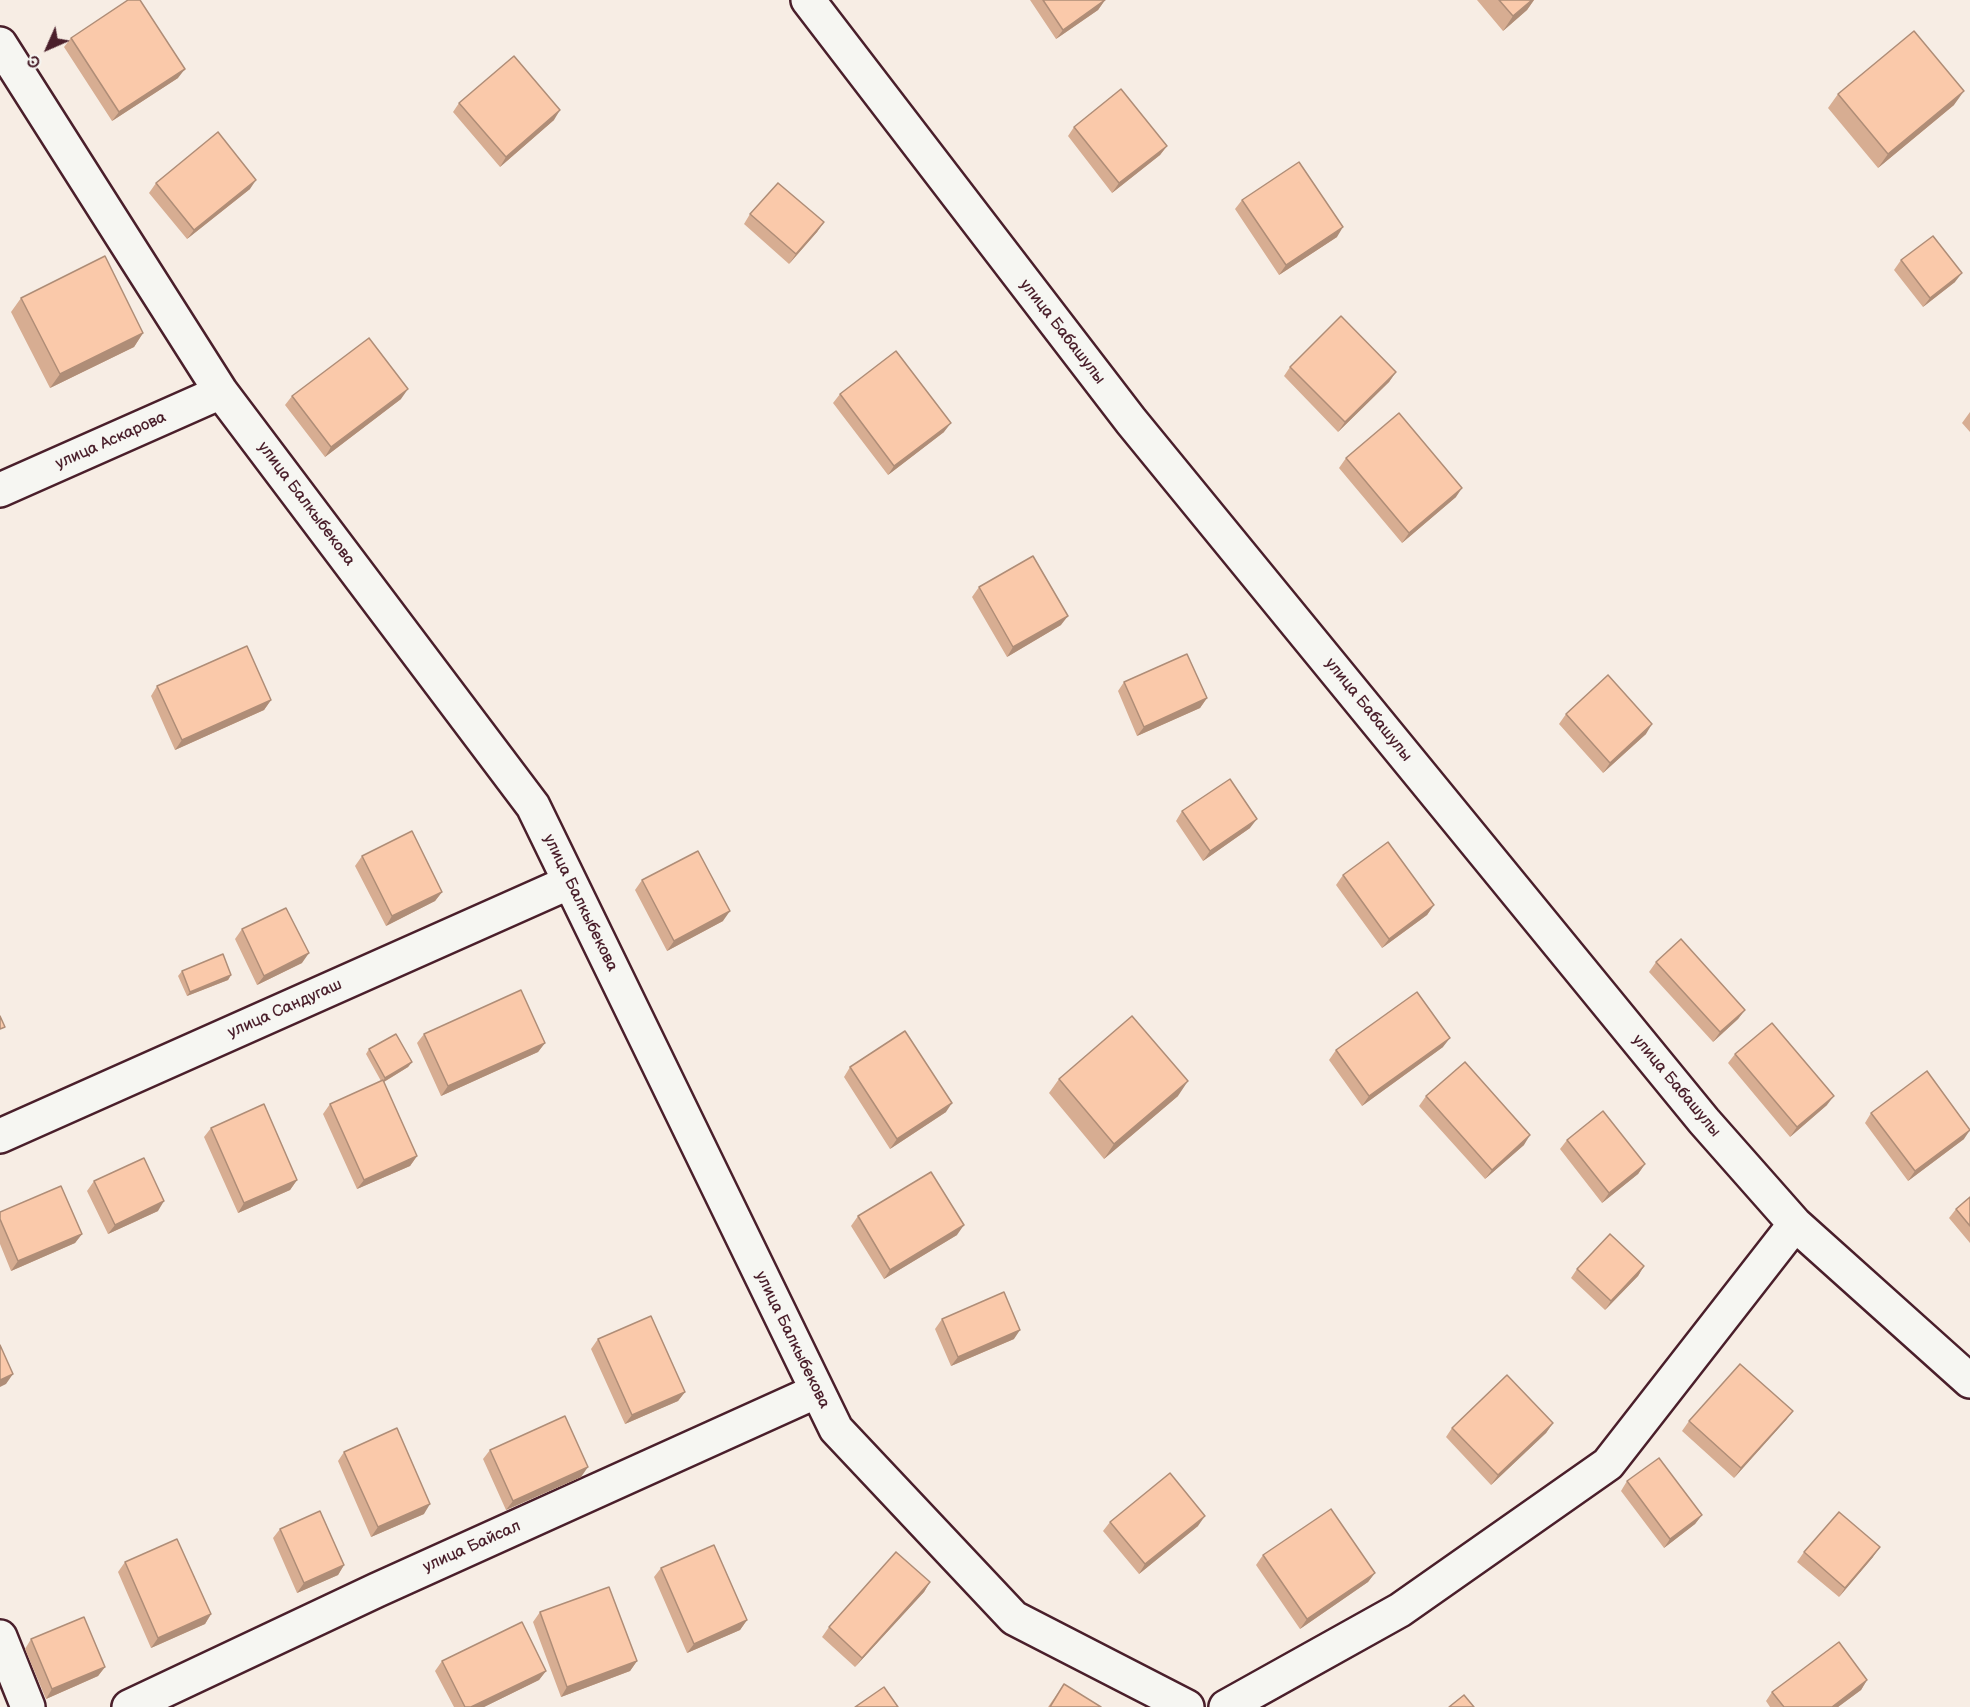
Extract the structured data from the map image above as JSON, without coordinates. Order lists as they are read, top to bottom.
{
  "streets": {
    "street": [
      "улица Бабашулы",
      "улица Аскарова",
      "улица Балкыбекова",
      "улица Сандугаш",
      "улица Байсал"
    ]
  },
  "crossings": [
    ["улица Аскарова", "улица Балкыбекова"],
    ["улица Балкыбекова", "улица Сандугаш"],
    ["улица Балкыбекова", "улица Байсал"]
  ],
  "north": "bottom left"
}
